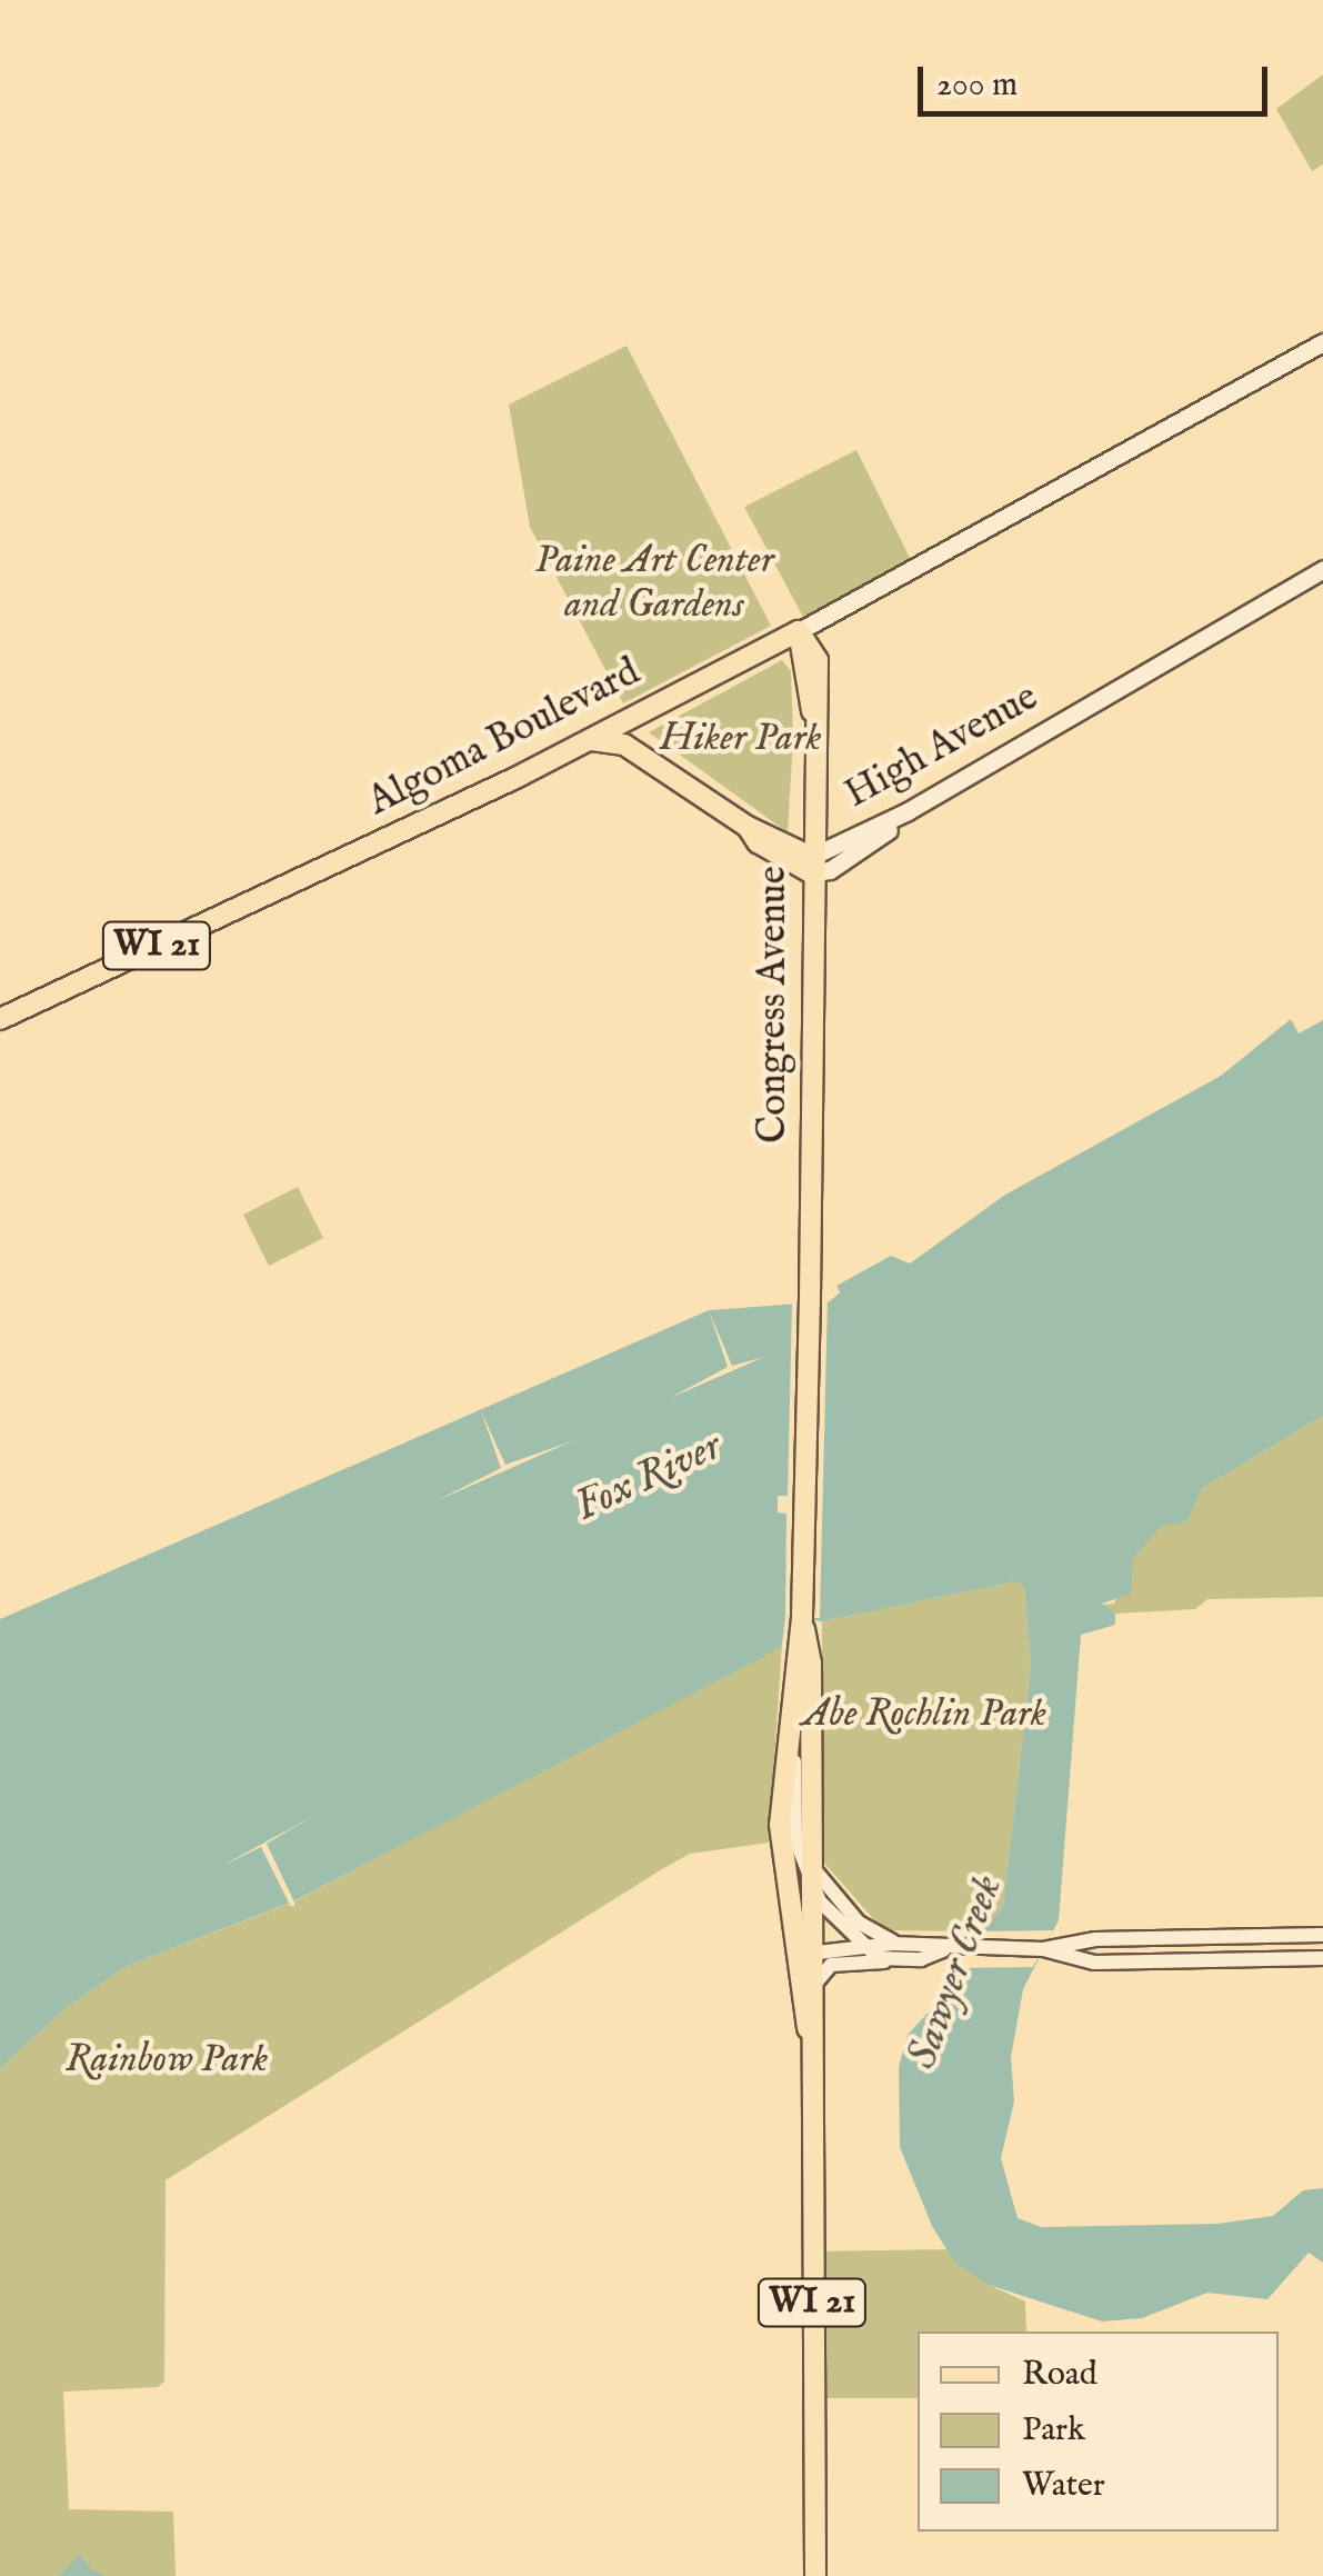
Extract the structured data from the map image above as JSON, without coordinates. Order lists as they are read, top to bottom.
{
  "streets": {
    "main road": [
      "Algoma Boulevard",
      "High Avenue",
      "WI 21",
      "Congress Avenue"
    ]
  },
  "crossings": [
    ["Algoma Boulevard", "Congress Avenue"],
    ["High Avenue", "Congress Avenue"],
    ["WI 21", "Congress Avenue"]
  ],
  "water": ["Fox River", "Sawyer Creek"],
  "parks": [
    "Paine Art Center and Gardens",
    "Hiker Park",
    "Abe Rochlin Park",
    "Rainbow Park"
  ],
  "legend": ["Road", "Park", "Water"],
  "scale_bar": "200 m"
}
